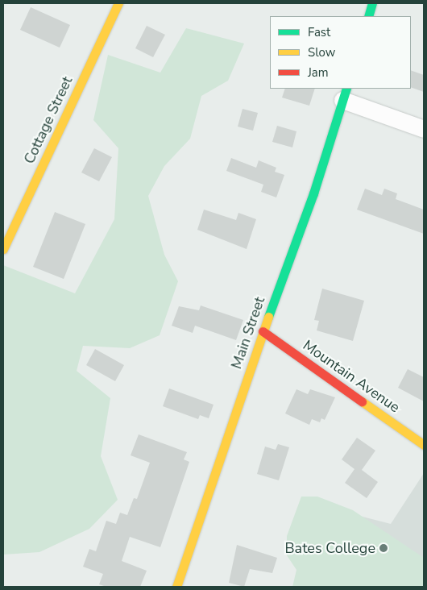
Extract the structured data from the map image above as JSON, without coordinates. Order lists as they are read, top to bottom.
{
  "streets": {
    "main road": ["Cottage Street", "Main Street", "Mountain Avenue"]
  },
  "crossings": [
    ["Main Street", "Mountain Avenue"]
  ],
  "places": ["Bates College"],
  "legend": ["Fast", "Slow", "Jam"]
}
